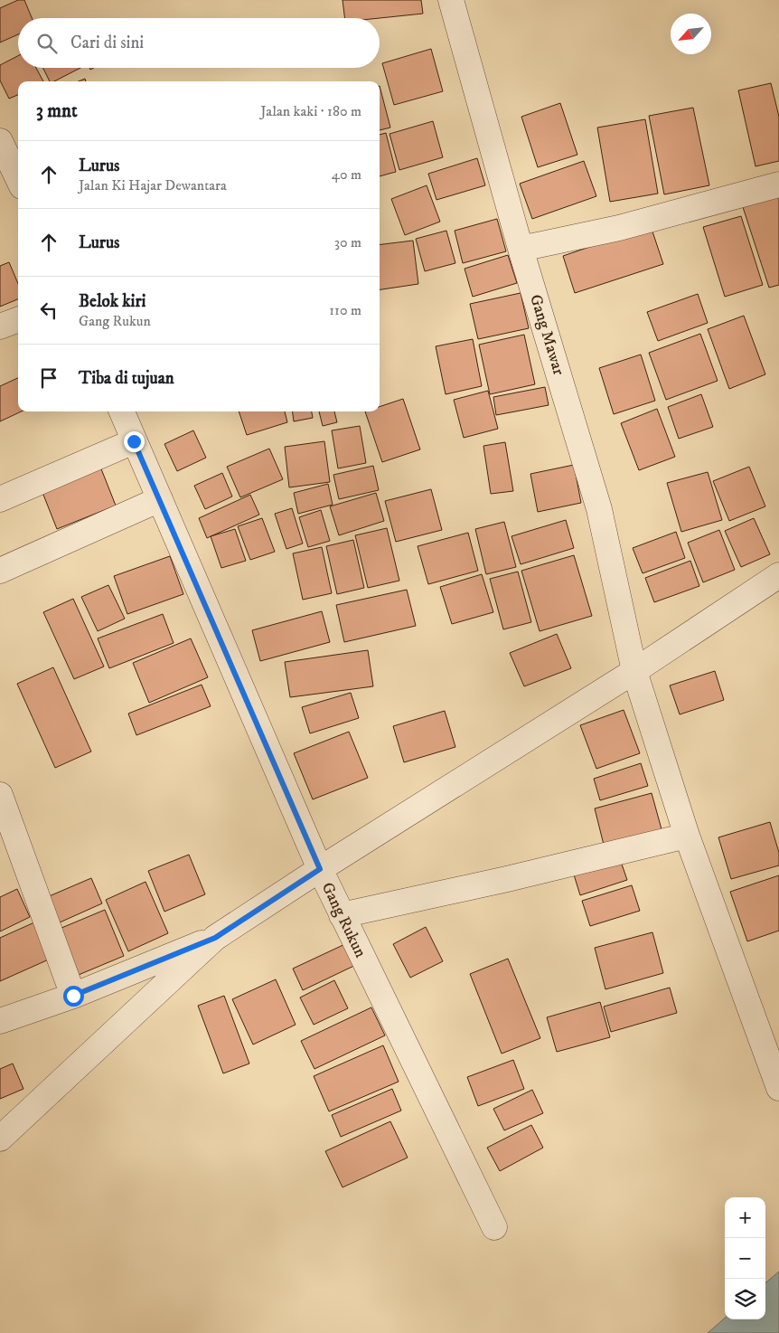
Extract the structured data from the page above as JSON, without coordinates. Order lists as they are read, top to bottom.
{
  "streets": {
    "street": ["Gang Mawar", "Gang Rukun"]
  },
  "north": "bottom left",
  "page": {
    "search": "Cari di sini",
    "heading": ["3 mnt", "Jalan kaki · 180 m"],
    "list": [
      ["Lurus", "Jalan Ki Hajar Dewantara", "40 m"],
      ["Lurus", "30 m"],
      ["Belok kiri", "Gang Rukun", "110 m"],
      "Tiba di tujuan"
    ],
    "map_buttons": ["+", "−"]
  }
}
